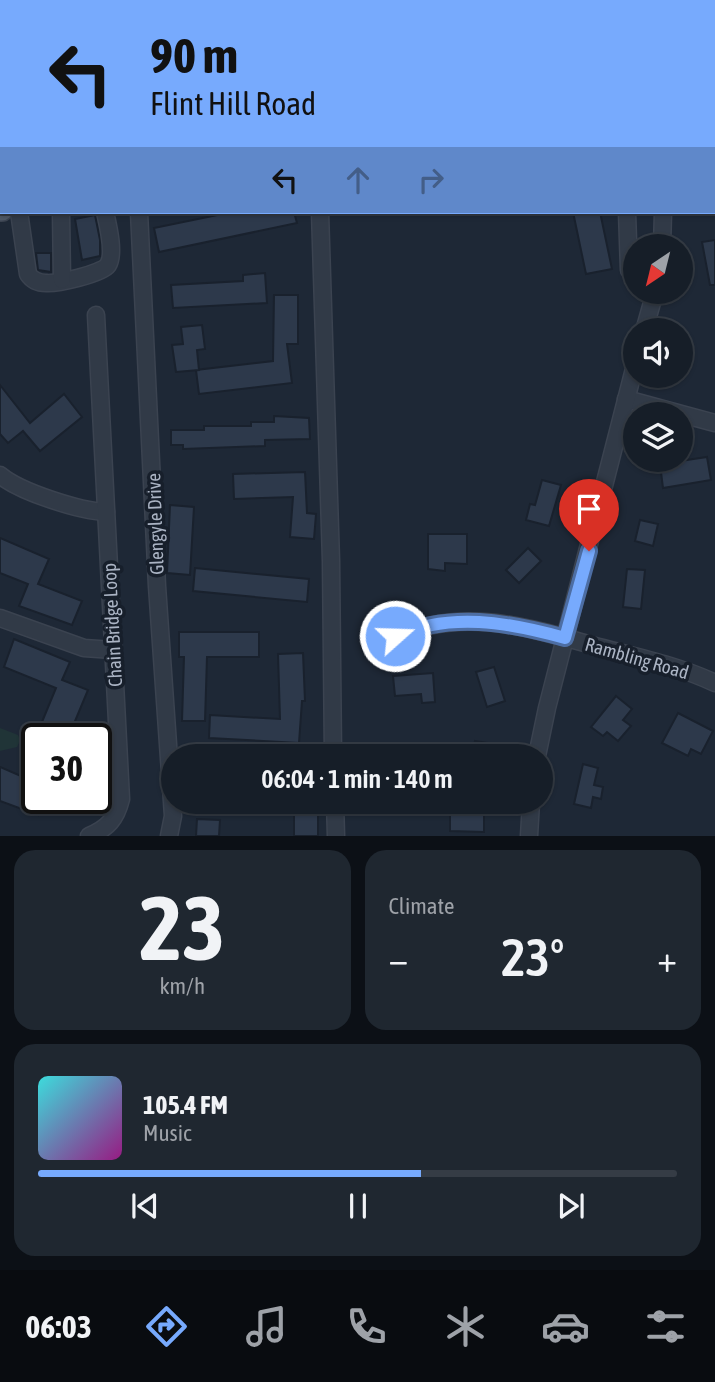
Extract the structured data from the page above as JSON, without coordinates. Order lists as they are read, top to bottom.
{
  "streets": {
    "street": ["Glengyle Drive", "Chain Bridge Loop", "Rambling Road"]
  },
  "north": "bottom left",
  "page": {
    "turn": ["90 m", "Flint Hill Road"],
    "limit": "30",
    "trip": "06:04 · 1 min · 140 m",
    "tile": [
      ["23", "km/h"],
      "Climate"
    ],
    "heat": ["−", "23°", "+"],
    "song": ["105.4 FM", "Music"],
    "tabs": "06:03"
  }
}
